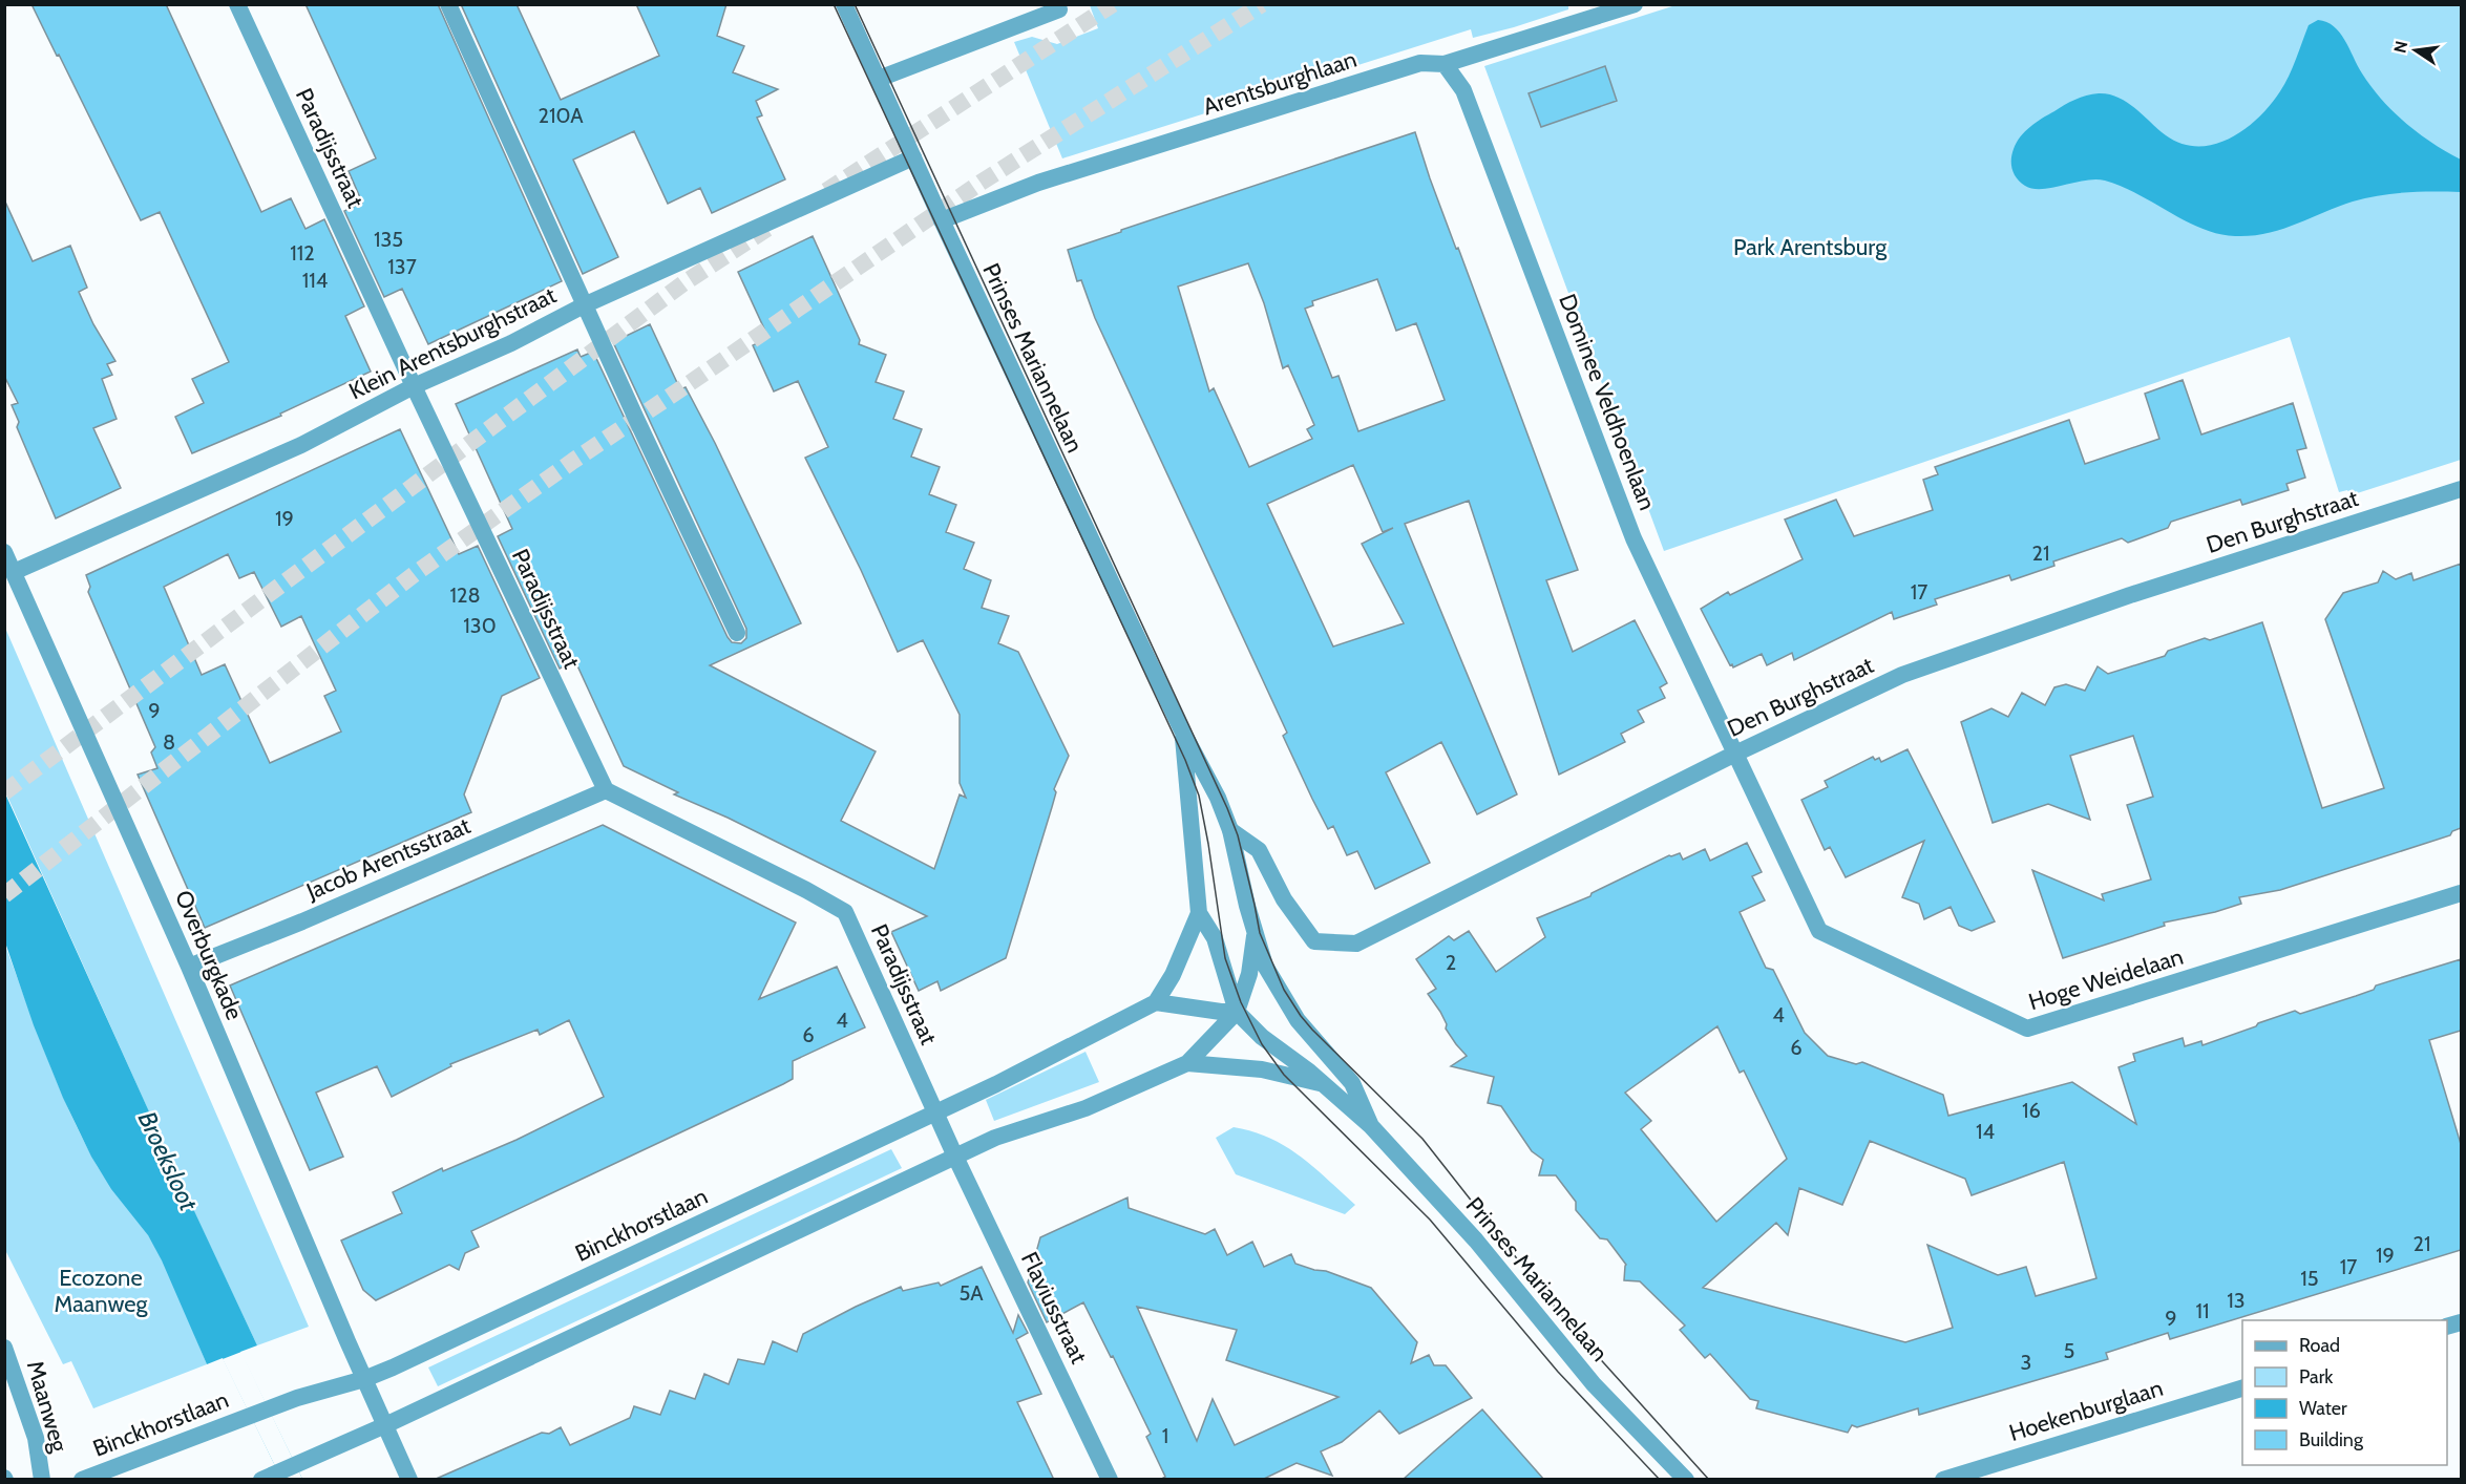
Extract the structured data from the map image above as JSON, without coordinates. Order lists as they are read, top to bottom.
{
  "streets": {
    "street": [
      "Arentsburghlaan",
      "Paradijsstraat",
      "Klein Arentsburghstraat",
      "Prinses Mariannelaan",
      "Dominee Veldhoenlaan",
      "Den Burghstraat",
      "Jacob Arentsstraat",
      "Overburgkade",
      "Hoge Weidelaan",
      "Binckhorstlaan",
      "Flaviusstraat",
      "Maanweg",
      "Hoekenburglaan"
    ]
  },
  "crossings": [
    ["Arentsburghlaan", "Prinses Mariannelaan"],
    ["Arentsburghlaan", "Dominee Veldhoenlaan"],
    ["Paradijsstraat", "Klein Arentsburghstraat"],
    ["Paradijsstraat", "Jacob Arentsstraat"],
    ["Paradijsstraat", "Binckhorstlaan"],
    ["Klein Arentsburghstraat", "Prinses Mariannelaan"],
    ["Klein Arentsburghstraat", "Overburgkade"],
    ["Prinses Mariannelaan", "Den Burghstraat"],
    ["Dominee Veldhoenlaan", "Den Burghstraat"],
    ["Dominee Veldhoenlaan", "Hoge Weidelaan"],
    ["Den Burghstraat", "Hoge Weidelaan"],
    ["Jacob Arentsstraat", "Overburgkade"],
    ["Overburgkade", "Binckhorstlaan"]
  ],
  "water": ["Broeksloot"],
  "parks": ["Park Arentsburg", "Ecozone Maanweg"],
  "house_numbers": [
    "210A",
    "135",
    "112",
    "137",
    "114",
    "19",
    "21",
    "17",
    "128",
    "130",
    "9",
    "8",
    "2",
    "4",
    "4",
    "6",
    "6",
    "16",
    "14",
    "21",
    "19",
    "17",
    "15",
    "5A",
    "13",
    "11",
    "9",
    "5",
    "3",
    "1"
  ],
  "legend": [
    "Road",
    "Park",
    "Water",
    "Building"
  ],
  "north": "left"
}
